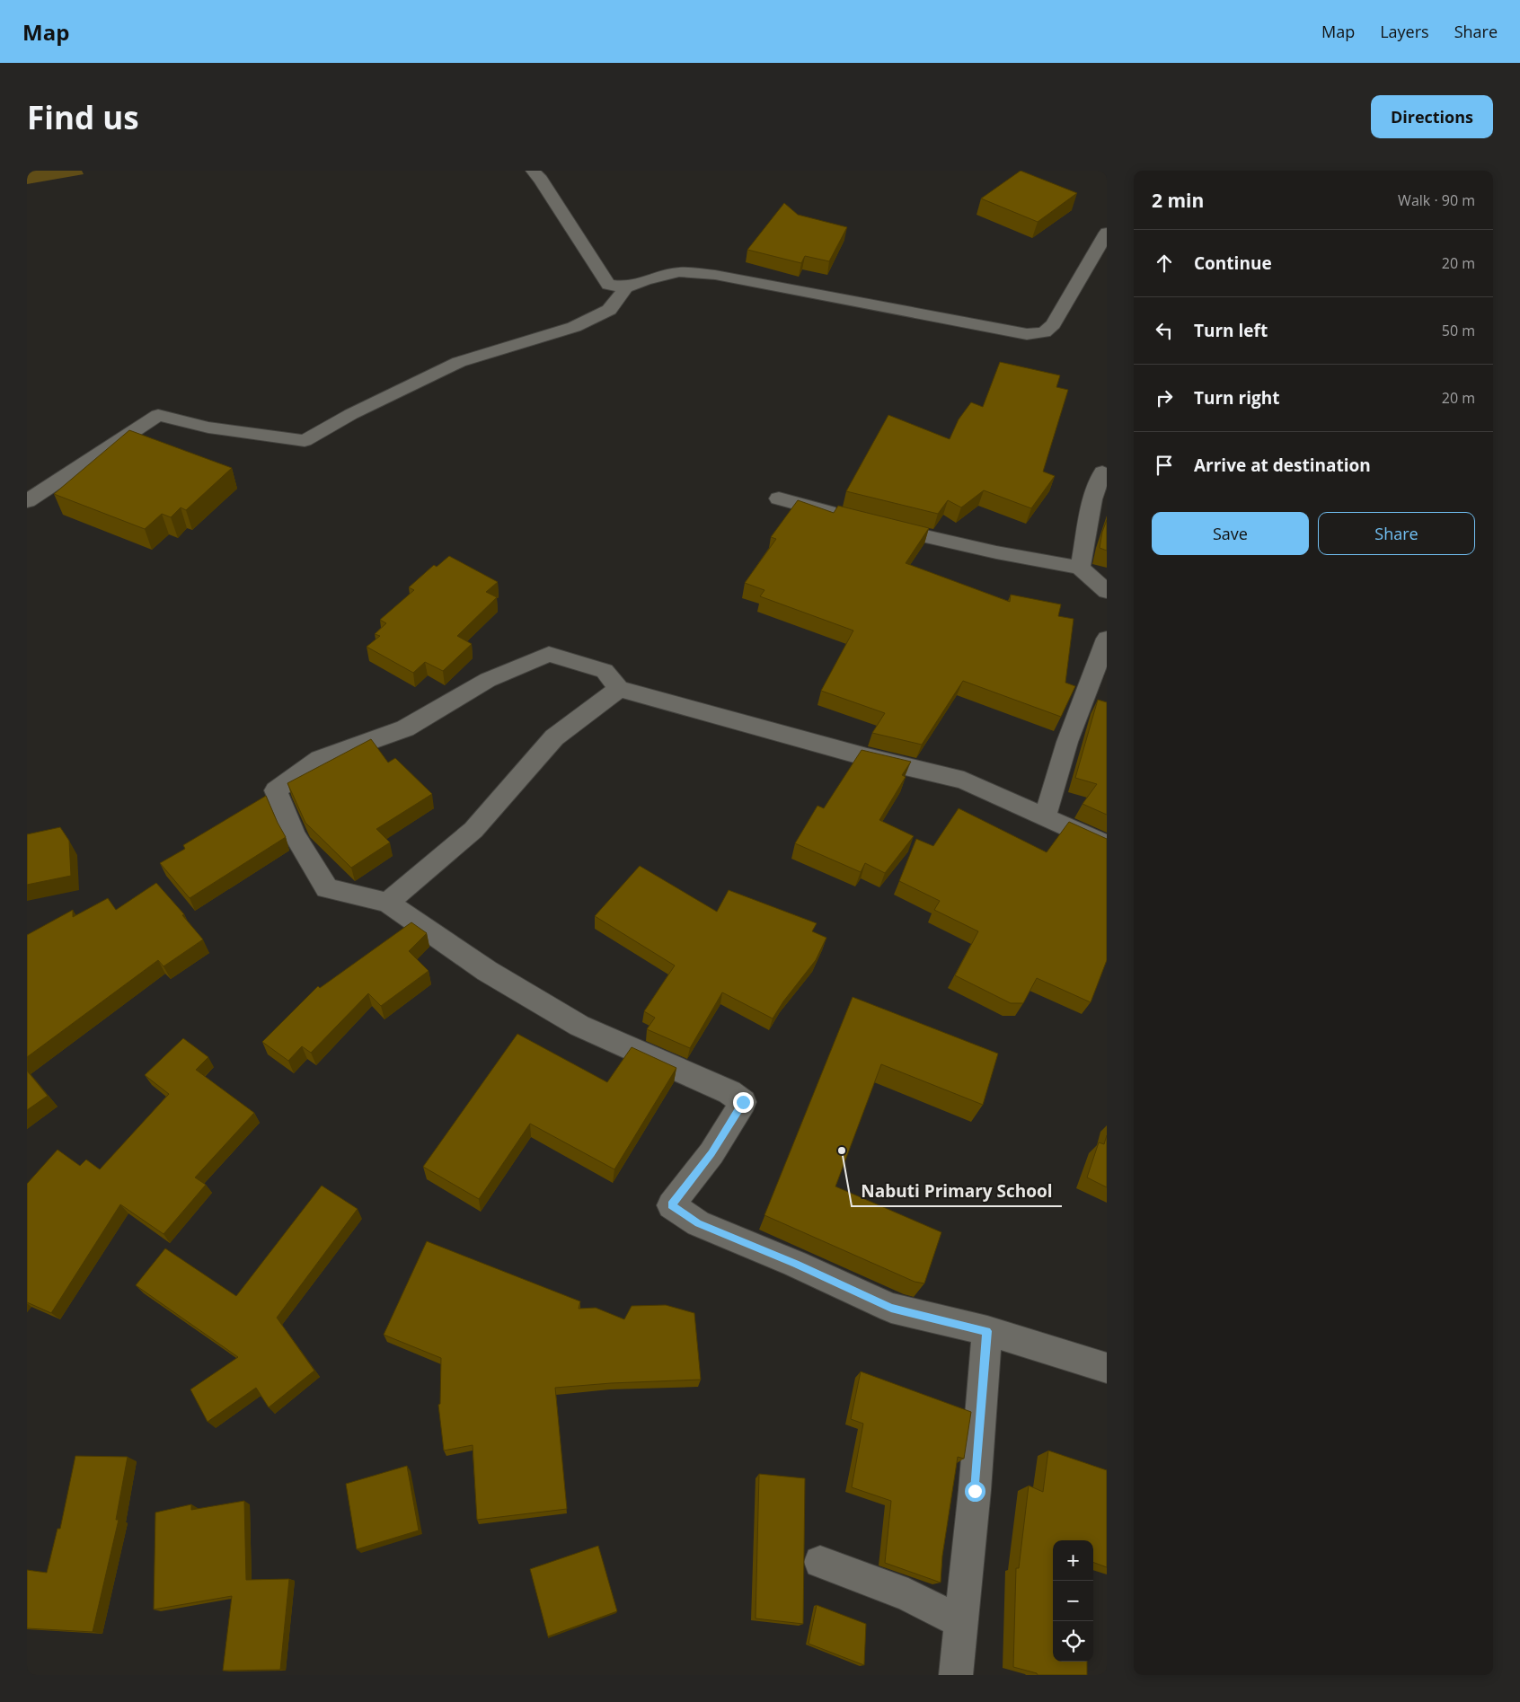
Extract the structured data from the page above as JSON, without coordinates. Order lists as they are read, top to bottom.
{
  "places": ["Nabuti Primary School"],
  "page": {
    "header": "Map",
    "nav": ["Map", "Layers", "Share"],
    "buttons": [
      "Directions",
      ["Save", "Share"]
    ],
    "title": "Find us",
    "heading": ["2 min", "Walk · 90 m"],
    "list": [
      ["Continue", "20 m"],
      ["Turn left", "50 m"],
      ["Turn right", "20 m"],
      "Arrive at destination"
    ],
    "map_buttons": ["+", "−"]
  }
}
